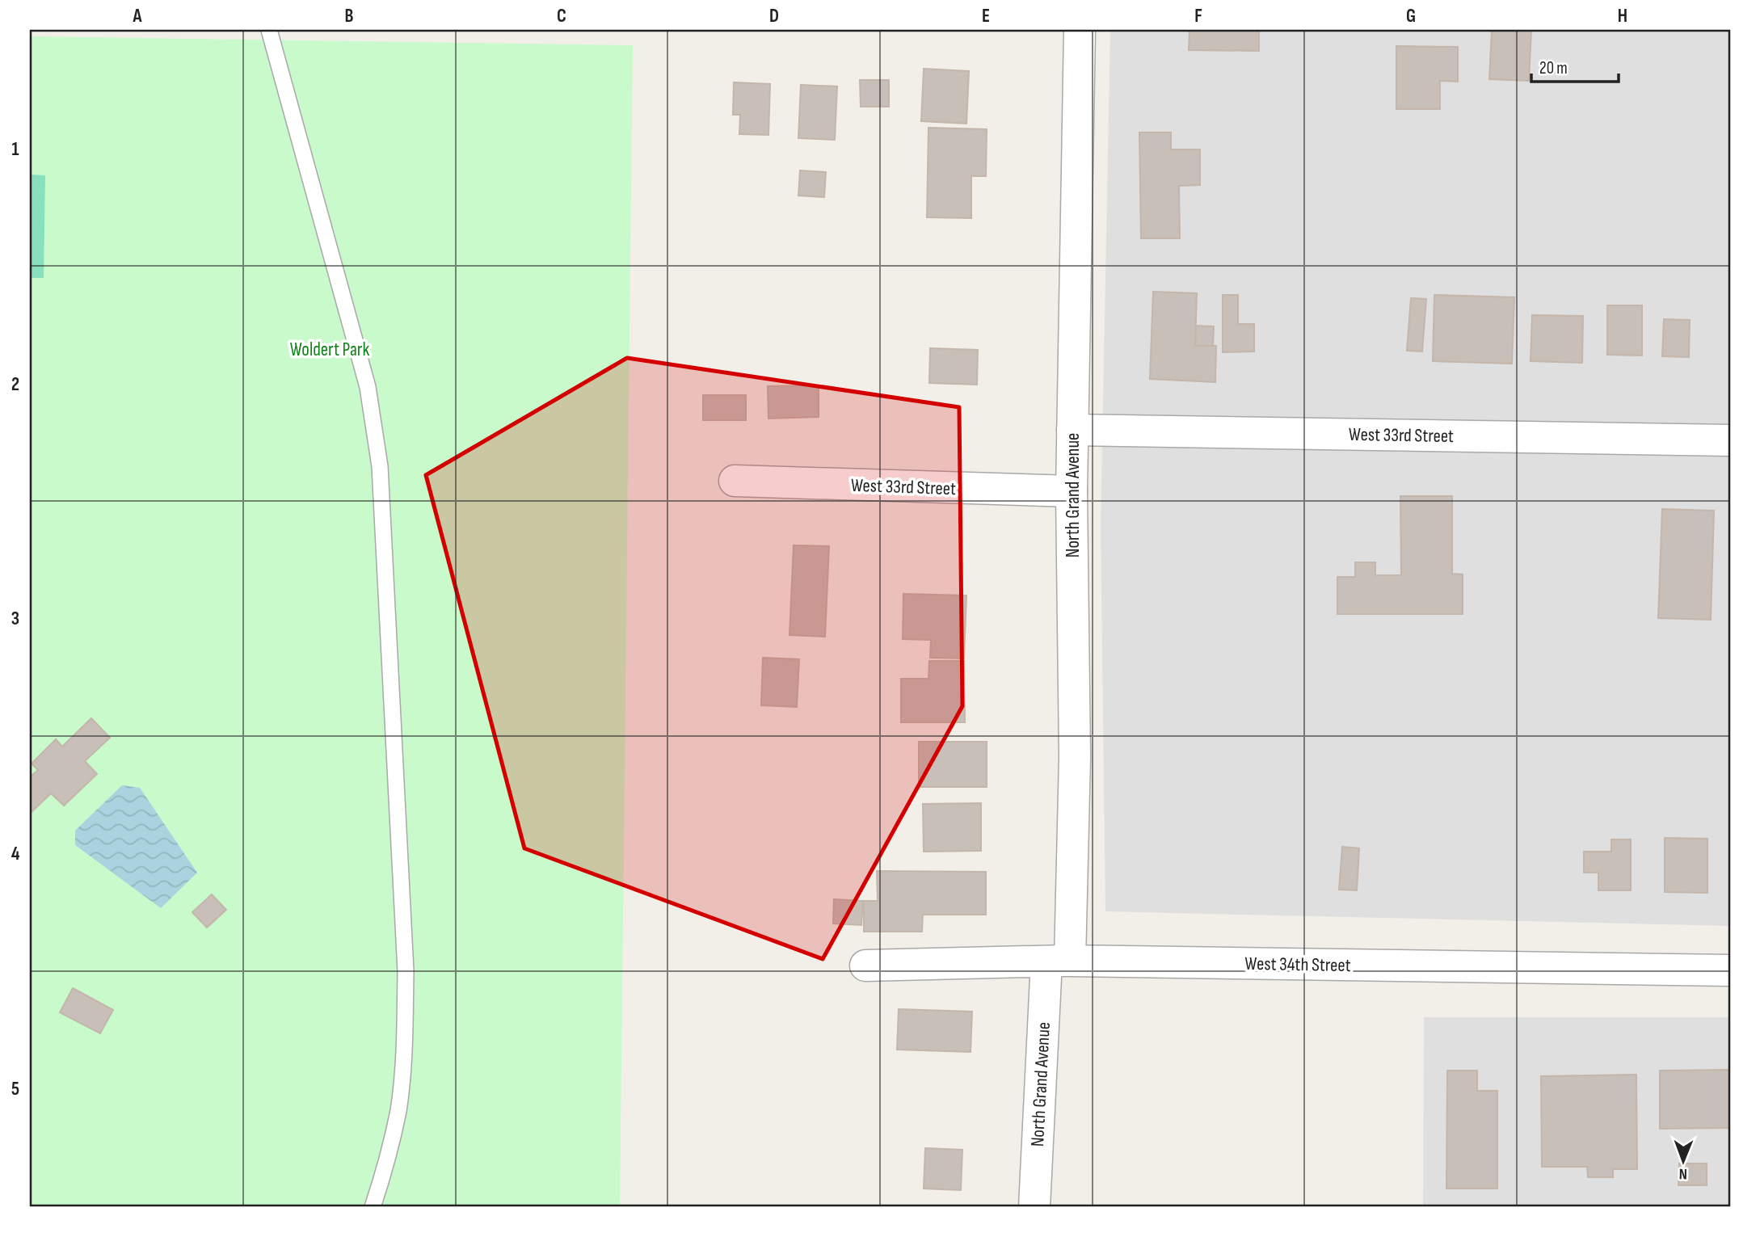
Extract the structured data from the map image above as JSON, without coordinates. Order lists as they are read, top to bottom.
{
  "streets": {
    "street": ["West 33rd Street", "North Grand Avenue", "West 34th Street"]
  },
  "crossings": [
    ["West 33rd Street", "North Grand Avenue"],
    ["North Grand Avenue", "West 34th Street"]
  ],
  "parks": ["Woldert Park"],
  "scale_bar": "20 m",
  "north": "bottom",
  "grid": {
    "columns": [
      "A",
      "B",
      "C",
      "D",
      "E",
      "F",
      "G",
      "H"
    ],
    "rows": [
      "1",
      "2",
      "3",
      "4",
      "5"
    ]
  }
}
